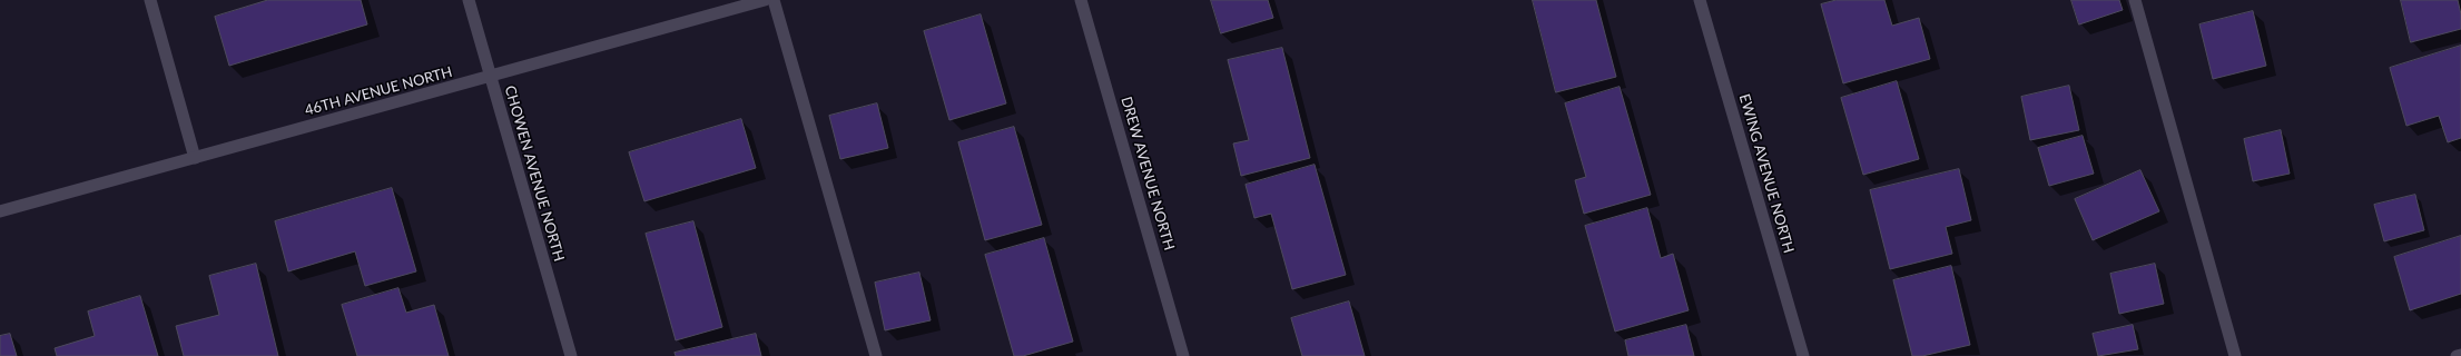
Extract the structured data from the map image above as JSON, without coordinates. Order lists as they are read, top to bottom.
{
  "streets": {
    "street": [
      "46TH AVENUE NORTH",
      "CHOWEN AVENUE NORTH",
      "DREW AVENUE NORTH",
      "EWING AVENUE NORTH"
    ]
  },
  "crossings": [
    ["46TH AVENUE NORTH", "CHOWEN AVENUE NORTH"]
  ]
}
